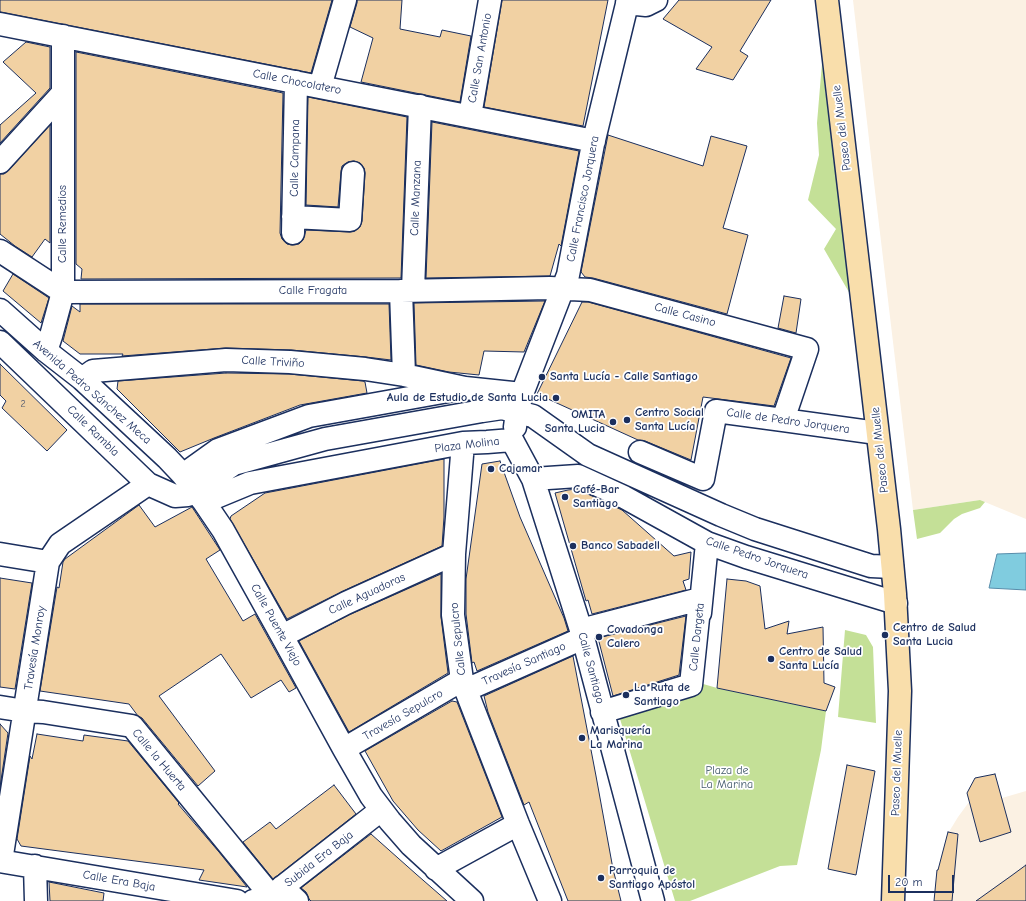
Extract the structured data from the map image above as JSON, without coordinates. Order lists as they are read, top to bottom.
{
  "streets": {
    "main road": ["Paseo del Muelle"],
    "street": [
      "Calle San Antonio",
      "Calle Chocolatero",
      "Calle Campana",
      "Calle Manzana",
      "Calle Francisco Jorquera",
      "Calle Remedios",
      "Calle Fragata",
      "Calle Casino",
      "Calle Triviño",
      "Avenida Pedro Sánchez Meca",
      "Calle de Pedro Jorquera",
      "Calle Rambla",
      "Plaza Molina",
      "Calle Pedro Jorquera",
      "Calle Aguadoras",
      "Calle Puente Viejo",
      "Calle Dargeta",
      "Calle Sepulcro",
      "Travesía Monroy",
      "Travesía Santiago",
      "Calle Santiago",
      "Travesía Sepulcro",
      "Calle la Huerta",
      "Subida Era Baja",
      "Calle Era Baja"
    ]
  },
  "crossings": [
    ["Calle San Antonio", "Calle Chocolatero"],
    ["Calle Chocolatero", "Calle Campana"],
    ["Calle Chocolatero", "Calle Manzana"],
    ["Calle Chocolatero", "Calle Francisco Jorquera"],
    ["Calle Chocolatero", "Calle Remedios"],
    ["Paseo del Muelle", "Calle de Pedro Jorquera"],
    ["Paseo del Muelle", "Calle Pedro Jorquera"],
    ["Calle Manzana", "Calle Fragata"],
    ["Calle Manzana", "Calle Triviño"],
    ["Calle Francisco Jorquera", "Calle Fragata"],
    ["Calle Francisco Jorquera", "Calle Casino"],
    ["Calle Francisco Jorquera", "Plaza Molina"],
    ["Calle Remedios", "Calle Fragata"],
    ["Calle Remedios", "Avenida Pedro Sánchez Meca"],
    ["Calle Fragata", "Calle Casino"],
    ["Calle Casino", "Calle de Pedro Jorquera"],
    ["Calle Triviño", "Avenida Pedro Sánchez Meca"],
    ["Avenida Pedro Sánchez Meca", "Calle Rambla"],
    ["Avenida Pedro Sánchez Meca", "Plaza Molina"],
    ["Avenida Pedro Sánchez Meca", "Calle Puente Viejo"],
    ["Calle Rambla", "Plaza Molina"],
    ["Calle Rambla", "Calle Puente Viejo"],
    ["Calle Rambla", "Travesía Monroy"],
    ["Plaza Molina", "Calle Puente Viejo"],
    ["Plaza Molina", "Calle Sepulcro"],
    ["Plaza Molina", "Calle Santiago"],
    ["Calle Pedro Jorquera", "Calle Dargeta"],
    ["Calle Pedro Jorquera", "Calle Santiago"],
    ["Calle Aguadoras", "Calle Puente Viejo"],
    ["Calle Aguadoras", "Calle Sepulcro"],
    ["Calle Puente Viejo", "Travesía Sepulcro"],
    ["Calle Puente Viejo", "Subida Era Baja"],
    ["Calle Dargeta", "Travesía Santiago"],
    ["Calle Dargeta", "Calle Santiago"],
    ["Calle Sepulcro", "Travesía Santiago"],
    ["Calle Sepulcro", "Travesía Sepulcro"],
    ["Travesía Monroy", "Calle la Huerta"],
    ["Travesía Monroy", "Calle Era Baja"],
    ["Travesía Santiago", "Calle Santiago"],
    ["Travesía Santiago", "Travesía Sepulcro"],
    ["Calle la Huerta", "Subida Era Baja"]
  ],
  "parks": ["Plaza de La Marina"],
  "places": [
    "Santa Lucía - Calle Santiago",
    "Aula de Estudio de Santa Lucia",
    "Centro Social Santa Lucía",
    "OMITA Santa Lucia",
    "Cajamar",
    "Café-Bar Santiago",
    "Banco Sabadell",
    "Centro de Salud Santa Lucia",
    "Covadonga Calero",
    "Centro de Salud Santa Lucía",
    "La Ruta de Santiago",
    "Marisquería La Marina",
    "Parroquia de Santiago Apóstol"
  ],
  "house_numbers": ["2"],
  "scale_bar": "20 m"
}
